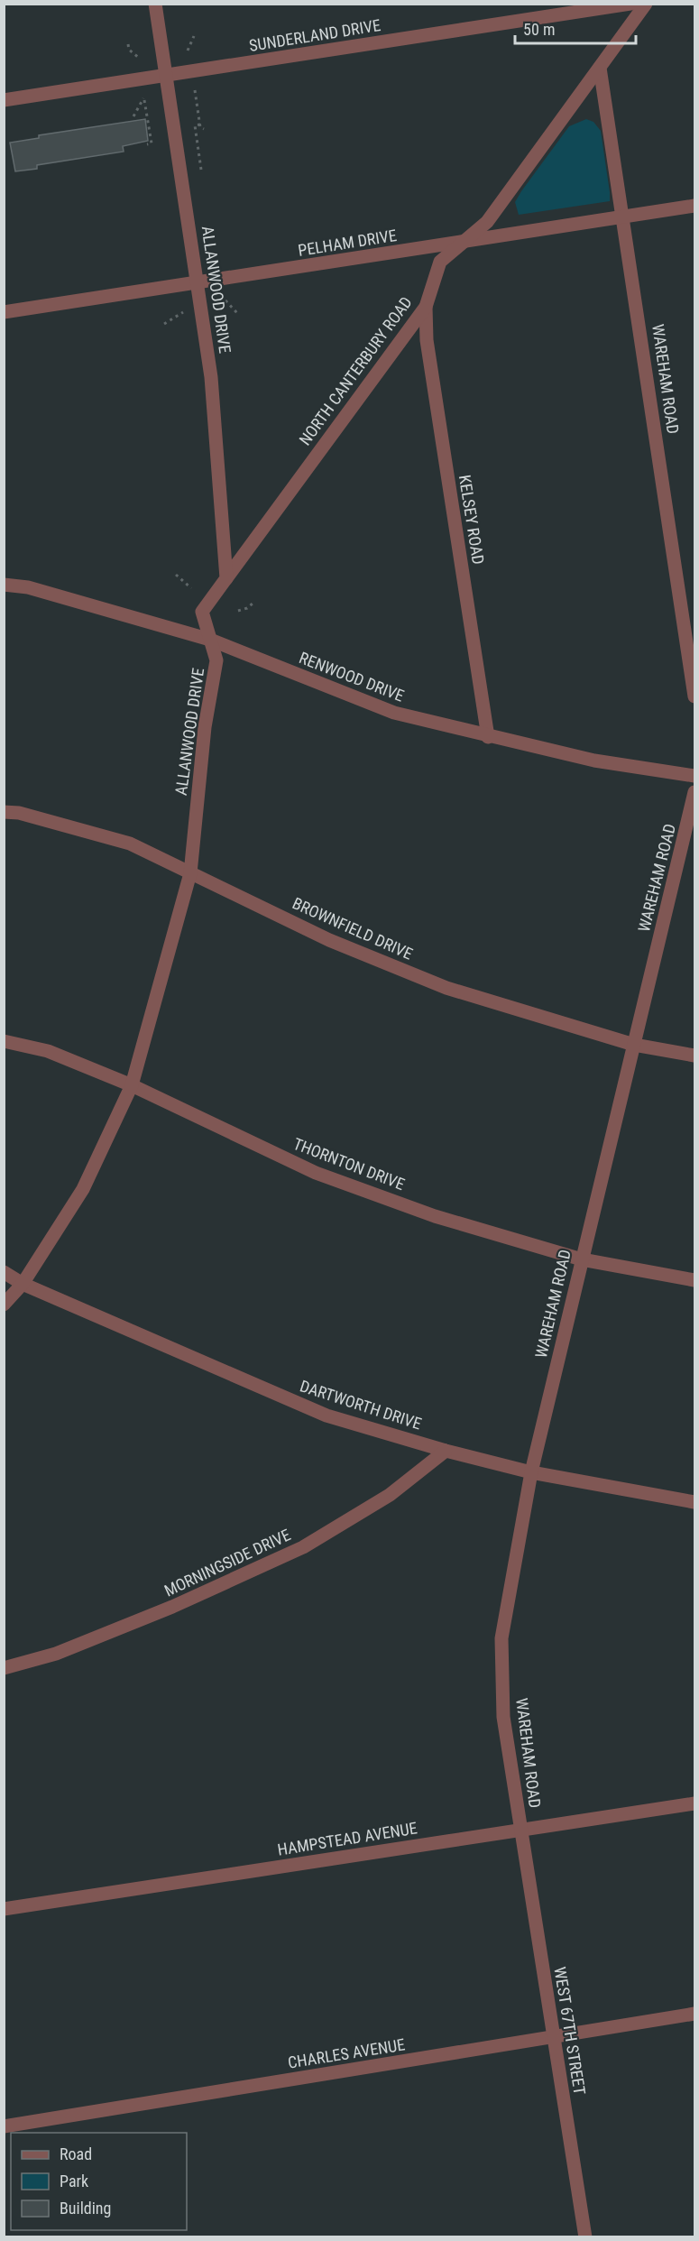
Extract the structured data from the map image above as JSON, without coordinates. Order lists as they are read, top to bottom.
{
  "streets": {
    "street": [
      "SUNDERLAND DRIVE",
      "PELHAM DRIVE",
      "ALLANWOOD DRIVE",
      "NORTH CANTERBURY ROAD",
      "WAREHAM ROAD",
      "KELSEY ROAD",
      "RENWOOD DRIVE",
      "BROWNFIELD DRIVE",
      "THORNTON DRIVE",
      "DARTWORTH DRIVE",
      "MORNINGSIDE DRIVE",
      "HAMPSTEAD AVENUE",
      "WEST 67TH STREET",
      "CHARLES AVENUE"
    ]
  },
  "crossings": [
    ["SUNDERLAND DRIVE", "ALLANWOOD DRIVE"],
    ["PELHAM DRIVE", "ALLANWOOD DRIVE"],
    ["PELHAM DRIVE", "NORTH CANTERBURY ROAD"],
    ["PELHAM DRIVE", "WAREHAM ROAD"],
    ["ALLANWOOD DRIVE", "NORTH CANTERBURY ROAD"],
    ["ALLANWOOD DRIVE", "RENWOOD DRIVE"],
    ["ALLANWOOD DRIVE", "BROWNFIELD DRIVE"],
    ["ALLANWOOD DRIVE", "THORNTON DRIVE"],
    ["ALLANWOOD DRIVE", "DARTWORTH DRIVE"],
    ["NORTH CANTERBURY ROAD", "WAREHAM ROAD"],
    ["NORTH CANTERBURY ROAD", "KELSEY ROAD"],
    ["WAREHAM ROAD", "BROWNFIELD DRIVE"],
    ["WAREHAM ROAD", "THORNTON DRIVE"],
    ["WAREHAM ROAD", "DARTWORTH DRIVE"],
    ["WAREHAM ROAD", "HAMPSTEAD AVENUE"],
    ["WAREHAM ROAD", "WEST 67TH STREET"],
    ["KELSEY ROAD", "RENWOOD DRIVE"],
    ["DARTWORTH DRIVE", "MORNINGSIDE DRIVE"],
    ["HAMPSTEAD AVENUE", "WEST 67TH STREET"],
    ["WEST 67TH STREET", "CHARLES AVENUE"]
  ],
  "legend": ["Road", "Park", "Building"],
  "scale_bar": "50 m"
}
